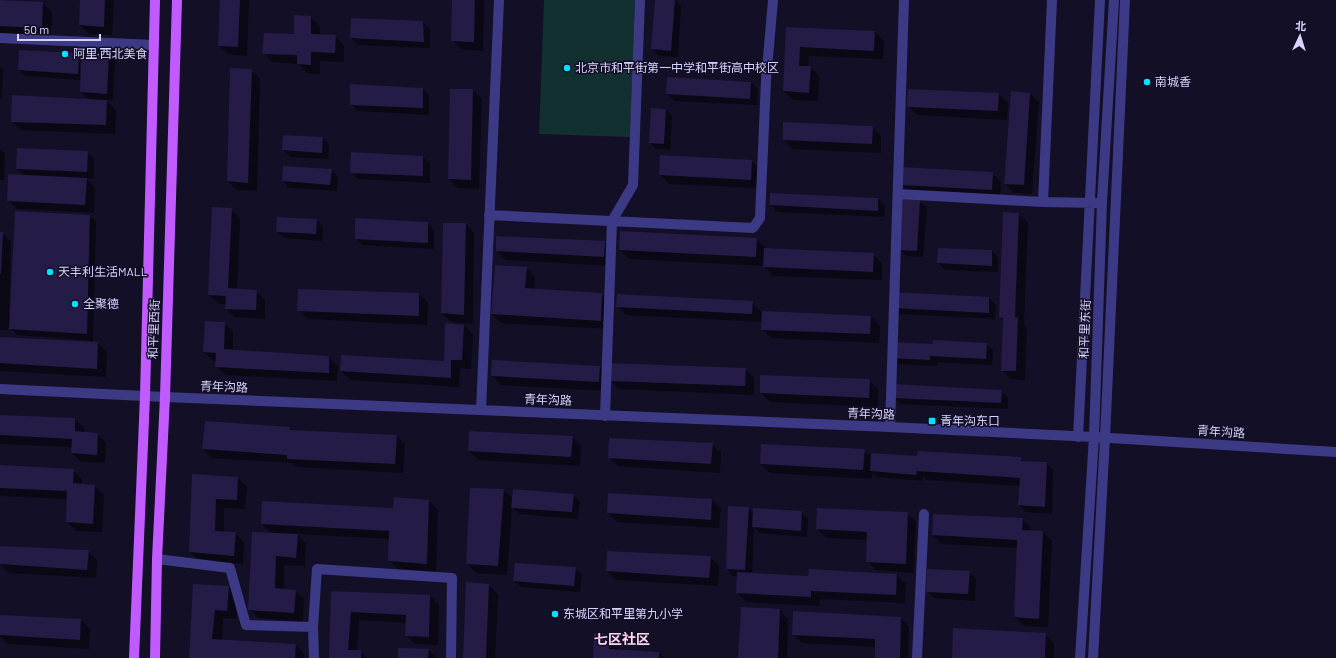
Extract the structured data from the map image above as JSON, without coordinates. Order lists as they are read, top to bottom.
{
  "streets": {
    "main road": ["和平里西街"],
    "street": ["和平里东街", "青年沟路"]
  },
  "crossings": [
    ["和平里西街", "青年沟路"],
    ["和平里东街", "青年沟路"]
  ],
  "districts": ["七区社区"],
  "places": {
    "other": [
      "阿里·西北美食",
      "北京市和平街第一中学和平街高中校区",
      "南城香",
      "天丰利生活MALL",
      "全聚德",
      "东城区和平里第九小学"
    ],
    "transit": ["青年沟东口"]
  },
  "scale_bar": "50 m",
  "north": "top"
}
